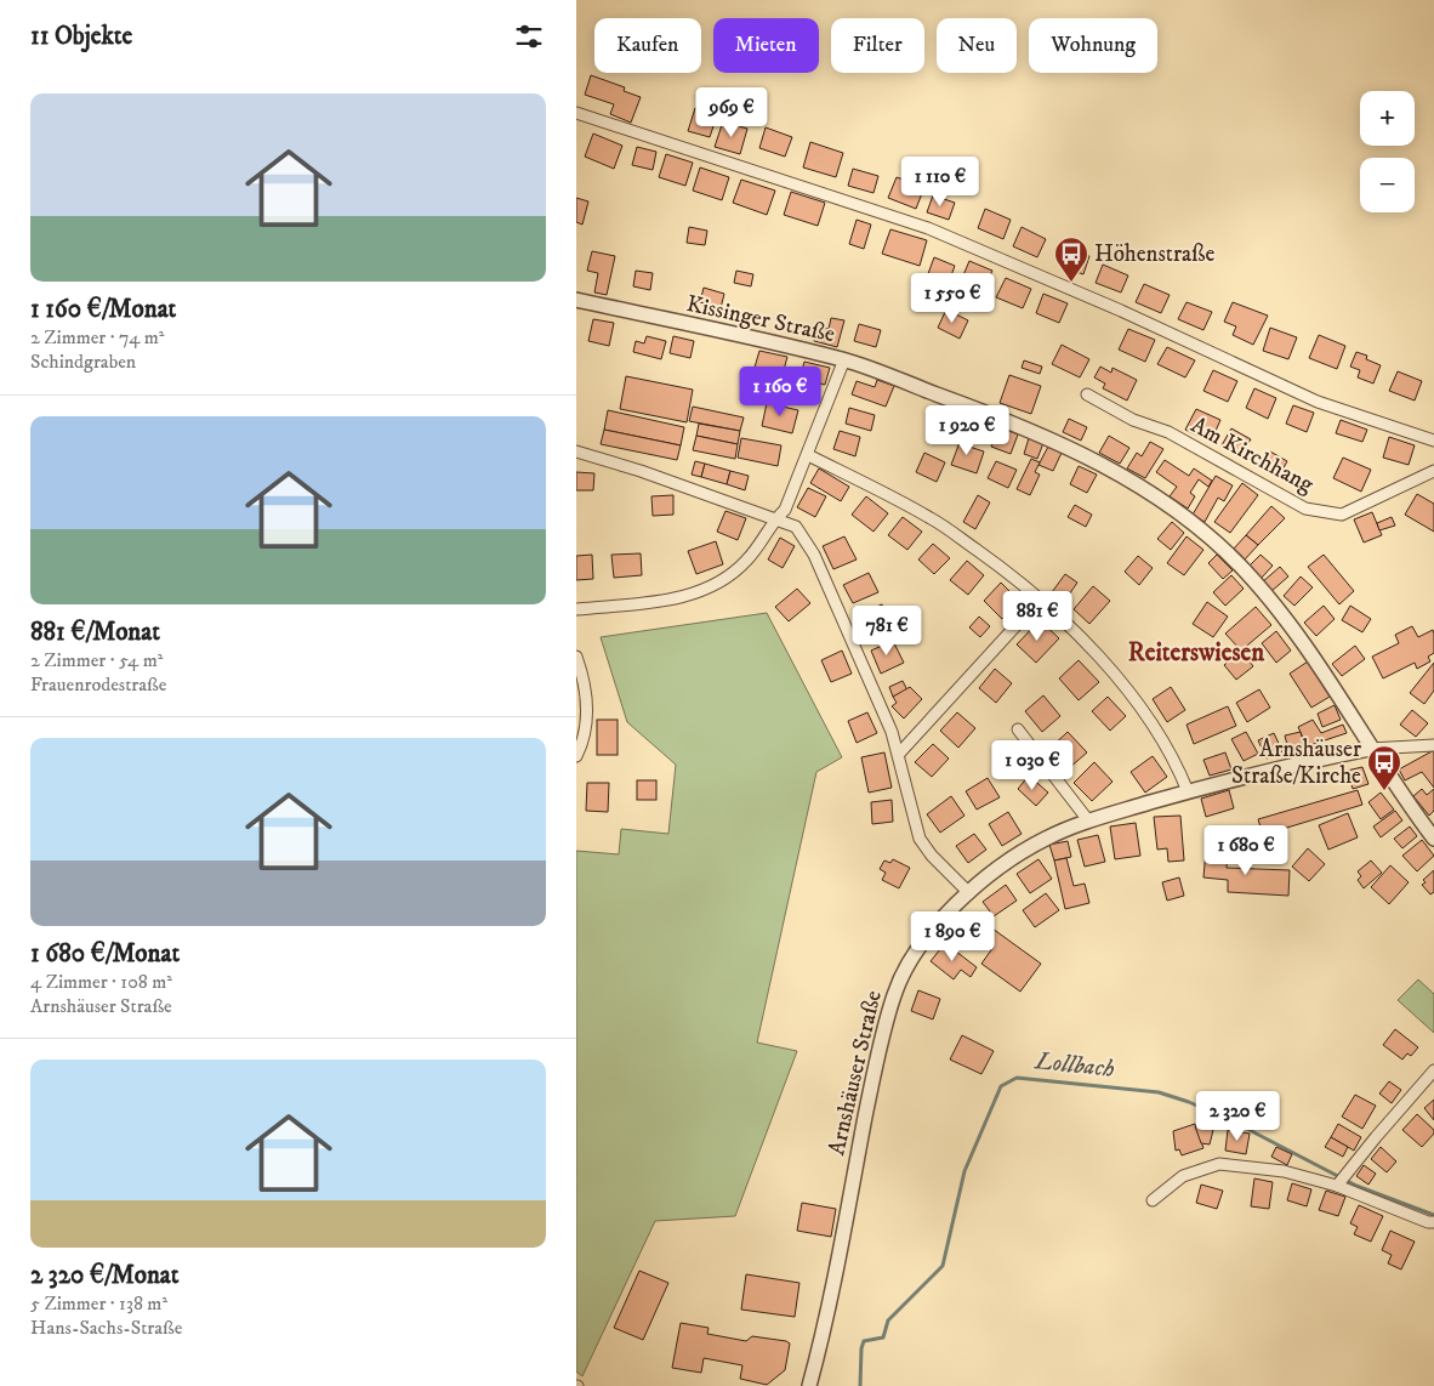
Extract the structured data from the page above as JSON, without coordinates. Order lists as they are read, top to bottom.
{
  "streets": {
    "street": ["Kissinger Straße", "Am Kirchhang", "Arnshäuser Straße"]
  },
  "crossings": [
    ["Kissinger Straße", "Arnshäuser Straße"]
  ],
  "districts": ["Reiterswiesen"],
  "water": ["Lollbach"],
  "places": {
    "bus stop": ["Höhenstraße", "Arnshäuser Straße/Kirche"]
  },
  "page": {
    "heading": "11 Objekte",
    "chip": [
      "Kaufen",
      "Mieten",
      "Filter",
      "Neu",
      "Wohnung"
    ],
    "list": [
      {
        "name": "1 160 €/Monat",
        "note": "2 Zimmer · 74 m² · Schindgraben"
      },
      {
        "name": "881 €/Monat",
        "note": "2 Zimmer · 54 m² · Frauenrodestraße"
      },
      {
        "name": "1 680 €/Monat",
        "note": "4 Zimmer · 108 m² · Arnshäuser Straße"
      },
      {
        "name": "2 320 €/Monat",
        "note": "5 Zimmer · 138 m² · Hans-Sachs-Straße"
      }
    ],
    "price": [
      "969 €",
      "1 110 €",
      "1 550 €",
      "1 160 €",
      "1 920 €",
      "881 €",
      "781 €",
      "1 030 €",
      "1 680 €",
      "1 890 €",
      "2 320 €"
    ],
    "map_buttons": ["+", "−"]
  }
}
